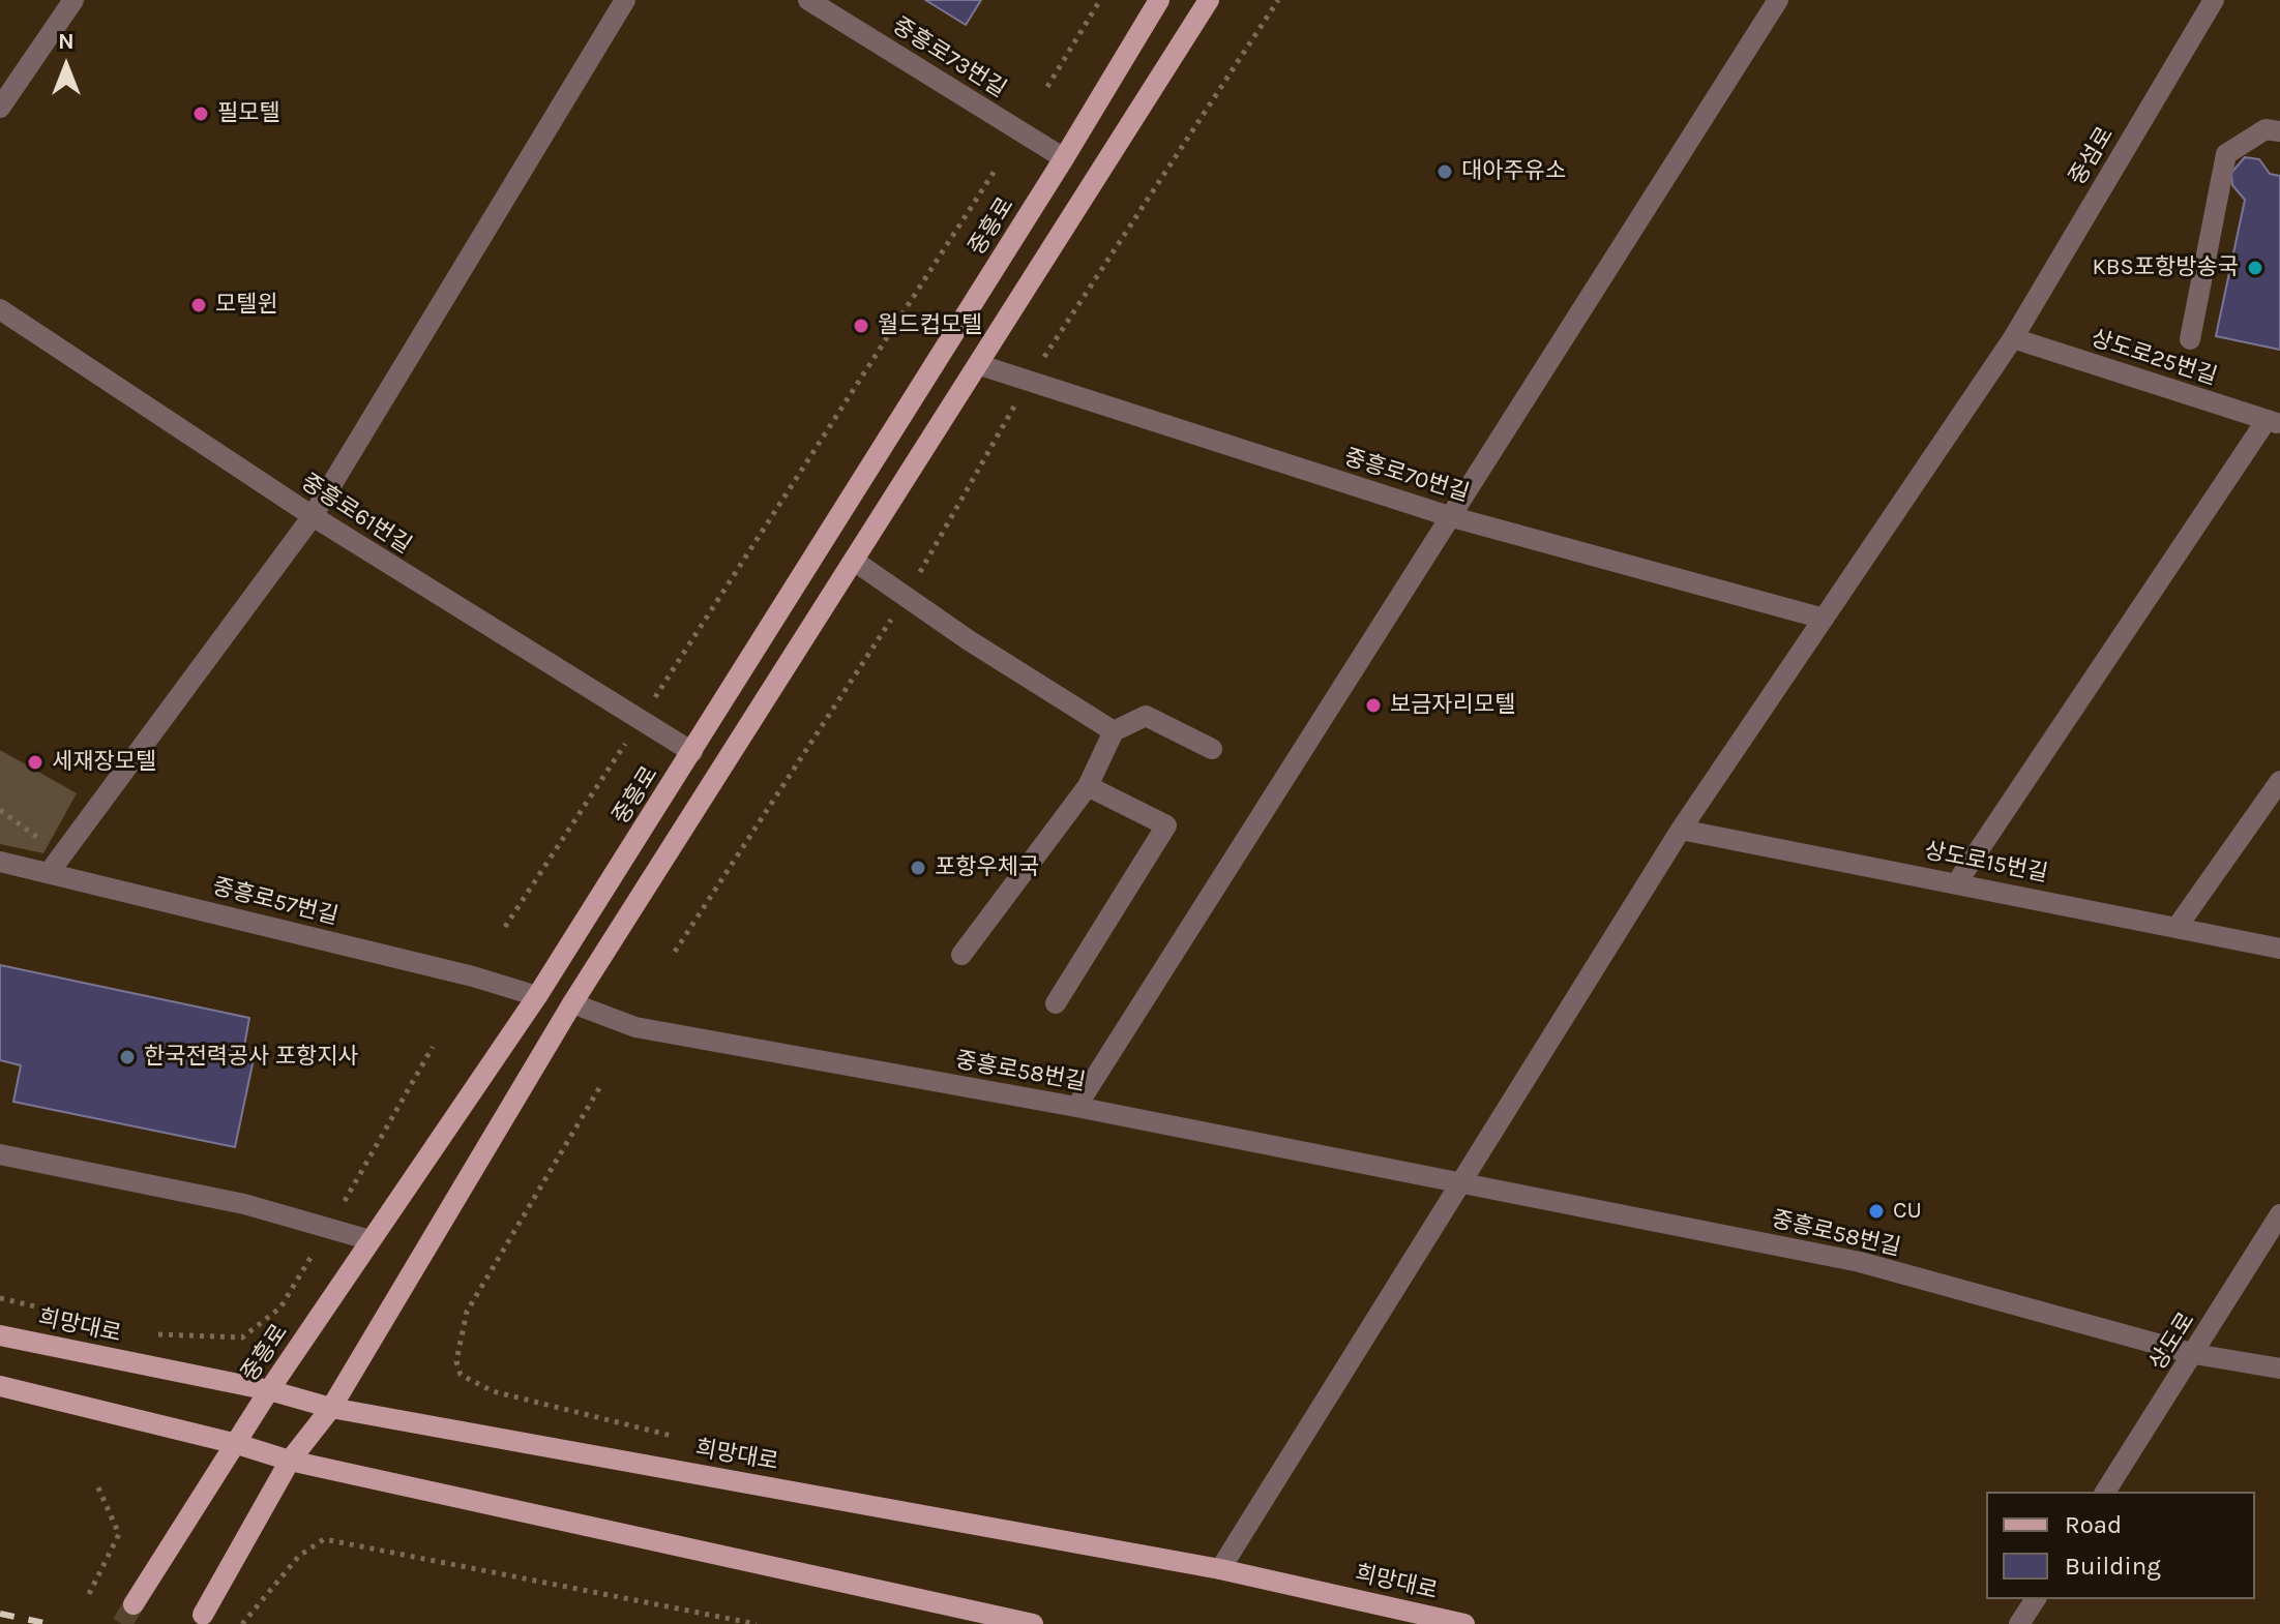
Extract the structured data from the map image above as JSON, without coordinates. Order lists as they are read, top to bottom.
{
  "streets": {
    "main road": ["중흥로", "희망대로"],
    "street": [
      "중흥로73번길",
      "중섬로",
      "상도로25번길",
      "중흥로70번길",
      "중흥로61번길",
      "상도로15번길",
      "중흥로57번길",
      "중흥로58번길",
      "상도로"
    ]
  },
  "crossings": [
    ["중흥로73번길", "중흥로"],
    ["중섬로", "상도로25번길"],
    ["중섬로", "중흥로70번길"],
    ["중흥로", "중흥로61번길"],
    ["중흥로", "중흥로57번길"],
    ["중흥로", "희망대로"],
    ["중흥로58번길", "상도로"]
  ],
  "places": [
    "필모텔",
    "대아주유소",
    "KBS포항방송국",
    "모텔윈",
    "월드컵모텔",
    "보금자리모텔",
    "세재장모텔",
    "포항우체국",
    "한국전력공사 포항지사",
    "CU"
  ],
  "legend": ["Road", "Building"],
  "north": "top"
}
